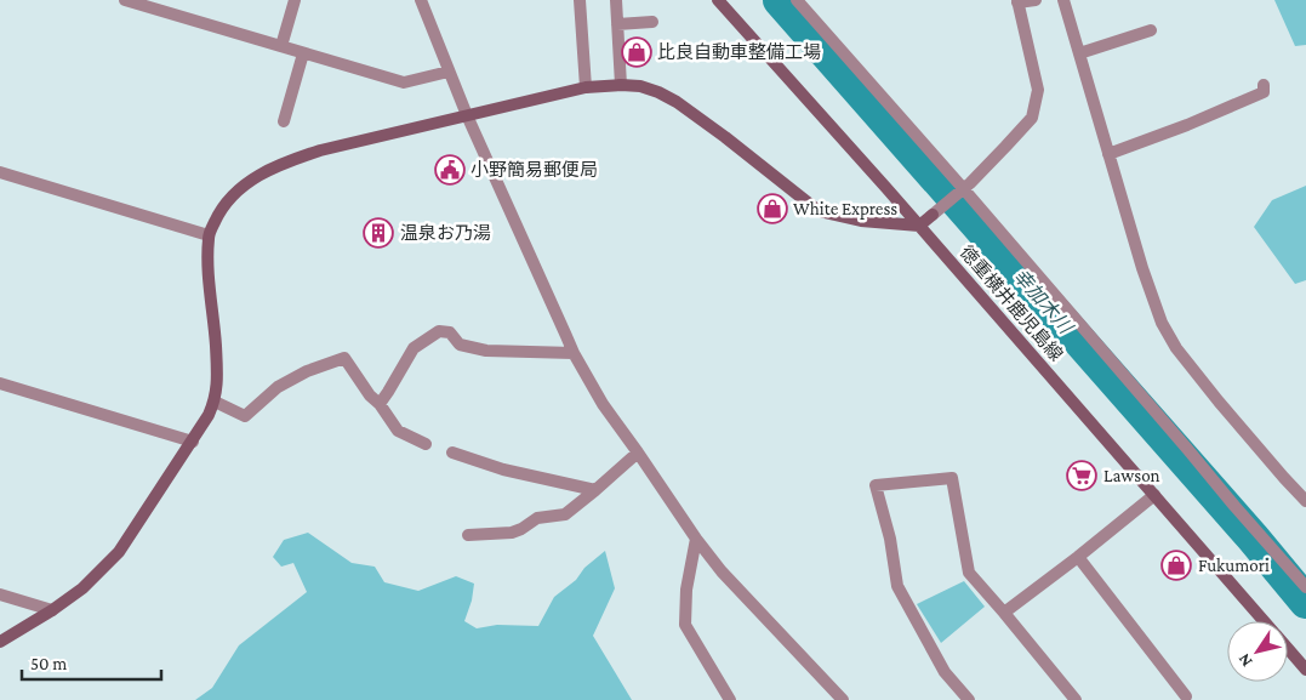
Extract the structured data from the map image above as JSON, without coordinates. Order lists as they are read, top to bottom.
{
  "streets": {
    "street": ["徳重横井鹿児島線"]
  },
  "water": ["幸加木川"],
  "places": {
    "shop": ["比良自動車整備工場", "White Express", "Fukumori"],
    "public building": ["小野簡易郵便局"],
    "building": ["温泉お乃湯"],
    "supermarket": ["Lawson"]
  },
  "scale_bar": "50 m",
  "north": "bottom left"
}
